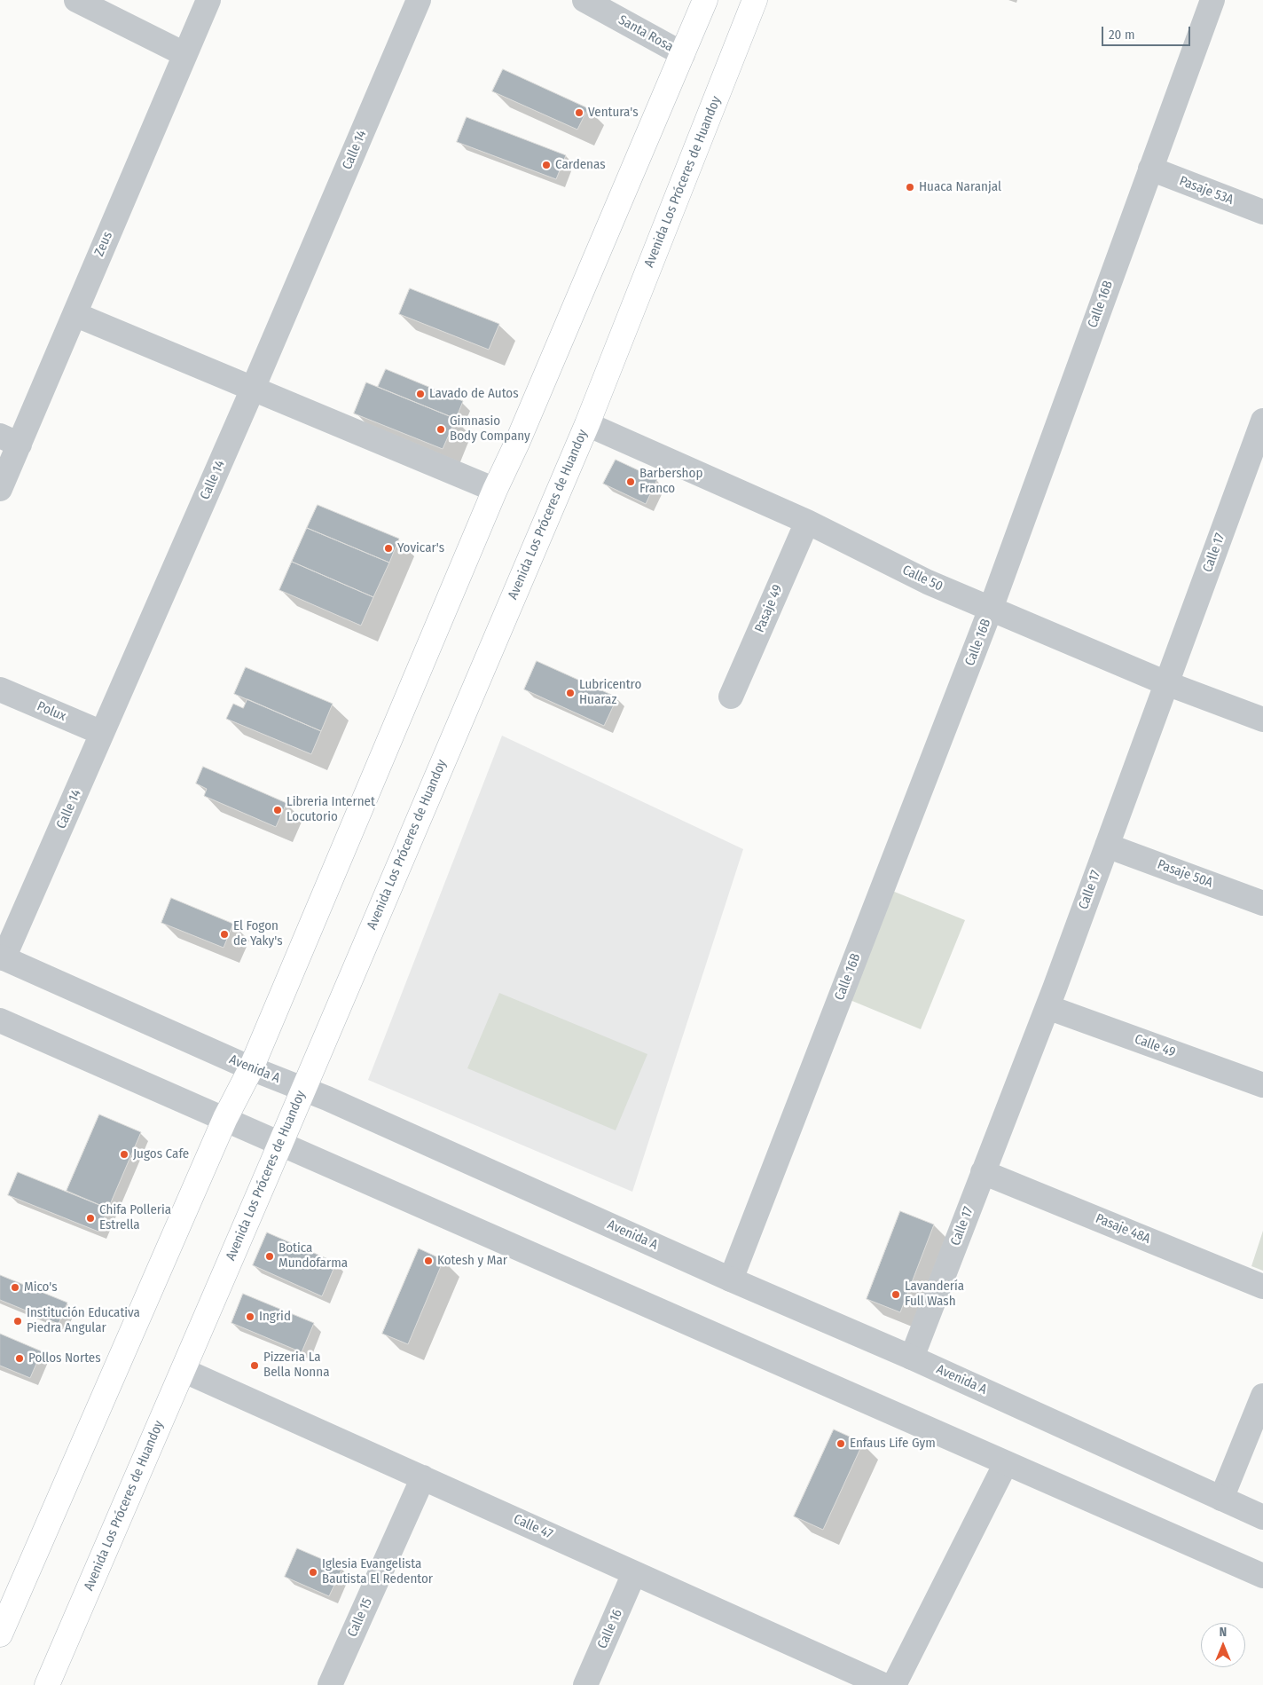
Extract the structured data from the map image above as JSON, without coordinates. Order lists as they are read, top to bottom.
{
  "streets": {
    "main road": ["Avenida Los Próceres de Huandoy"],
    "street": [
      "Santa Rosa",
      "Calle 14",
      "Pasaje 53A",
      "Zeus",
      "Calle 16B",
      "Calle 17",
      "Calle 50",
      "Pasaje 49",
      "Polux",
      "Pasaje 50A",
      "Calle 49",
      "Avenida A",
      "Pasaje 48A",
      "Calle 47",
      "Calle 15",
      "Calle 16"
    ]
  },
  "crossings": [
    ["Calle 14", "Polux"],
    ["Calle 14", "Avenida A"],
    ["Avenida Los Próceres de Huandoy", "Calle 50"],
    ["Avenida Los Próceres de Huandoy", "Avenida A"],
    ["Avenida Los Próceres de Huandoy", "Calle 47"],
    ["Pasaje 53A", "Calle 16B"],
    ["Calle 16B", "Calle 50"],
    ["Calle 16B", "Avenida A"],
    ["Calle 17", "Calle 50"],
    ["Calle 17", "Pasaje 50A"],
    ["Calle 17", "Calle 49"],
    ["Calle 17", "Avenida A"],
    ["Calle 17", "Pasaje 48A"],
    ["Calle 50", "Pasaje 49"],
    ["Calle 47", "Calle 15"],
    ["Calle 47", "Calle 16"]
  ],
  "places": [
    "Ventura's",
    "Cardenas",
    "Huaca Naranjal",
    "Lavado de Autos",
    "Gimnasio Body Company",
    "Barbershop Franco",
    "Yovicar's",
    "Lubricentro Huaraz",
    "Libreria Internet Locutorio",
    "El Fogon de Yaky's",
    "Jugos Cafe",
    "Chifa Polleria Estrella",
    "Botica Mundofarma",
    "Kotesh y Mar",
    "Mico's",
    "Lavandería Full Wash",
    "Ingrid",
    "Institución Educativa Piedra Angular",
    "Pollos Nortes",
    "Pizzeria La Bella Nonna",
    "Enfaus Life Gym",
    "Iglesia Evangelista Bautista El Redentor"
  ],
  "scale_bar": "20 m",
  "north": "top"
}
